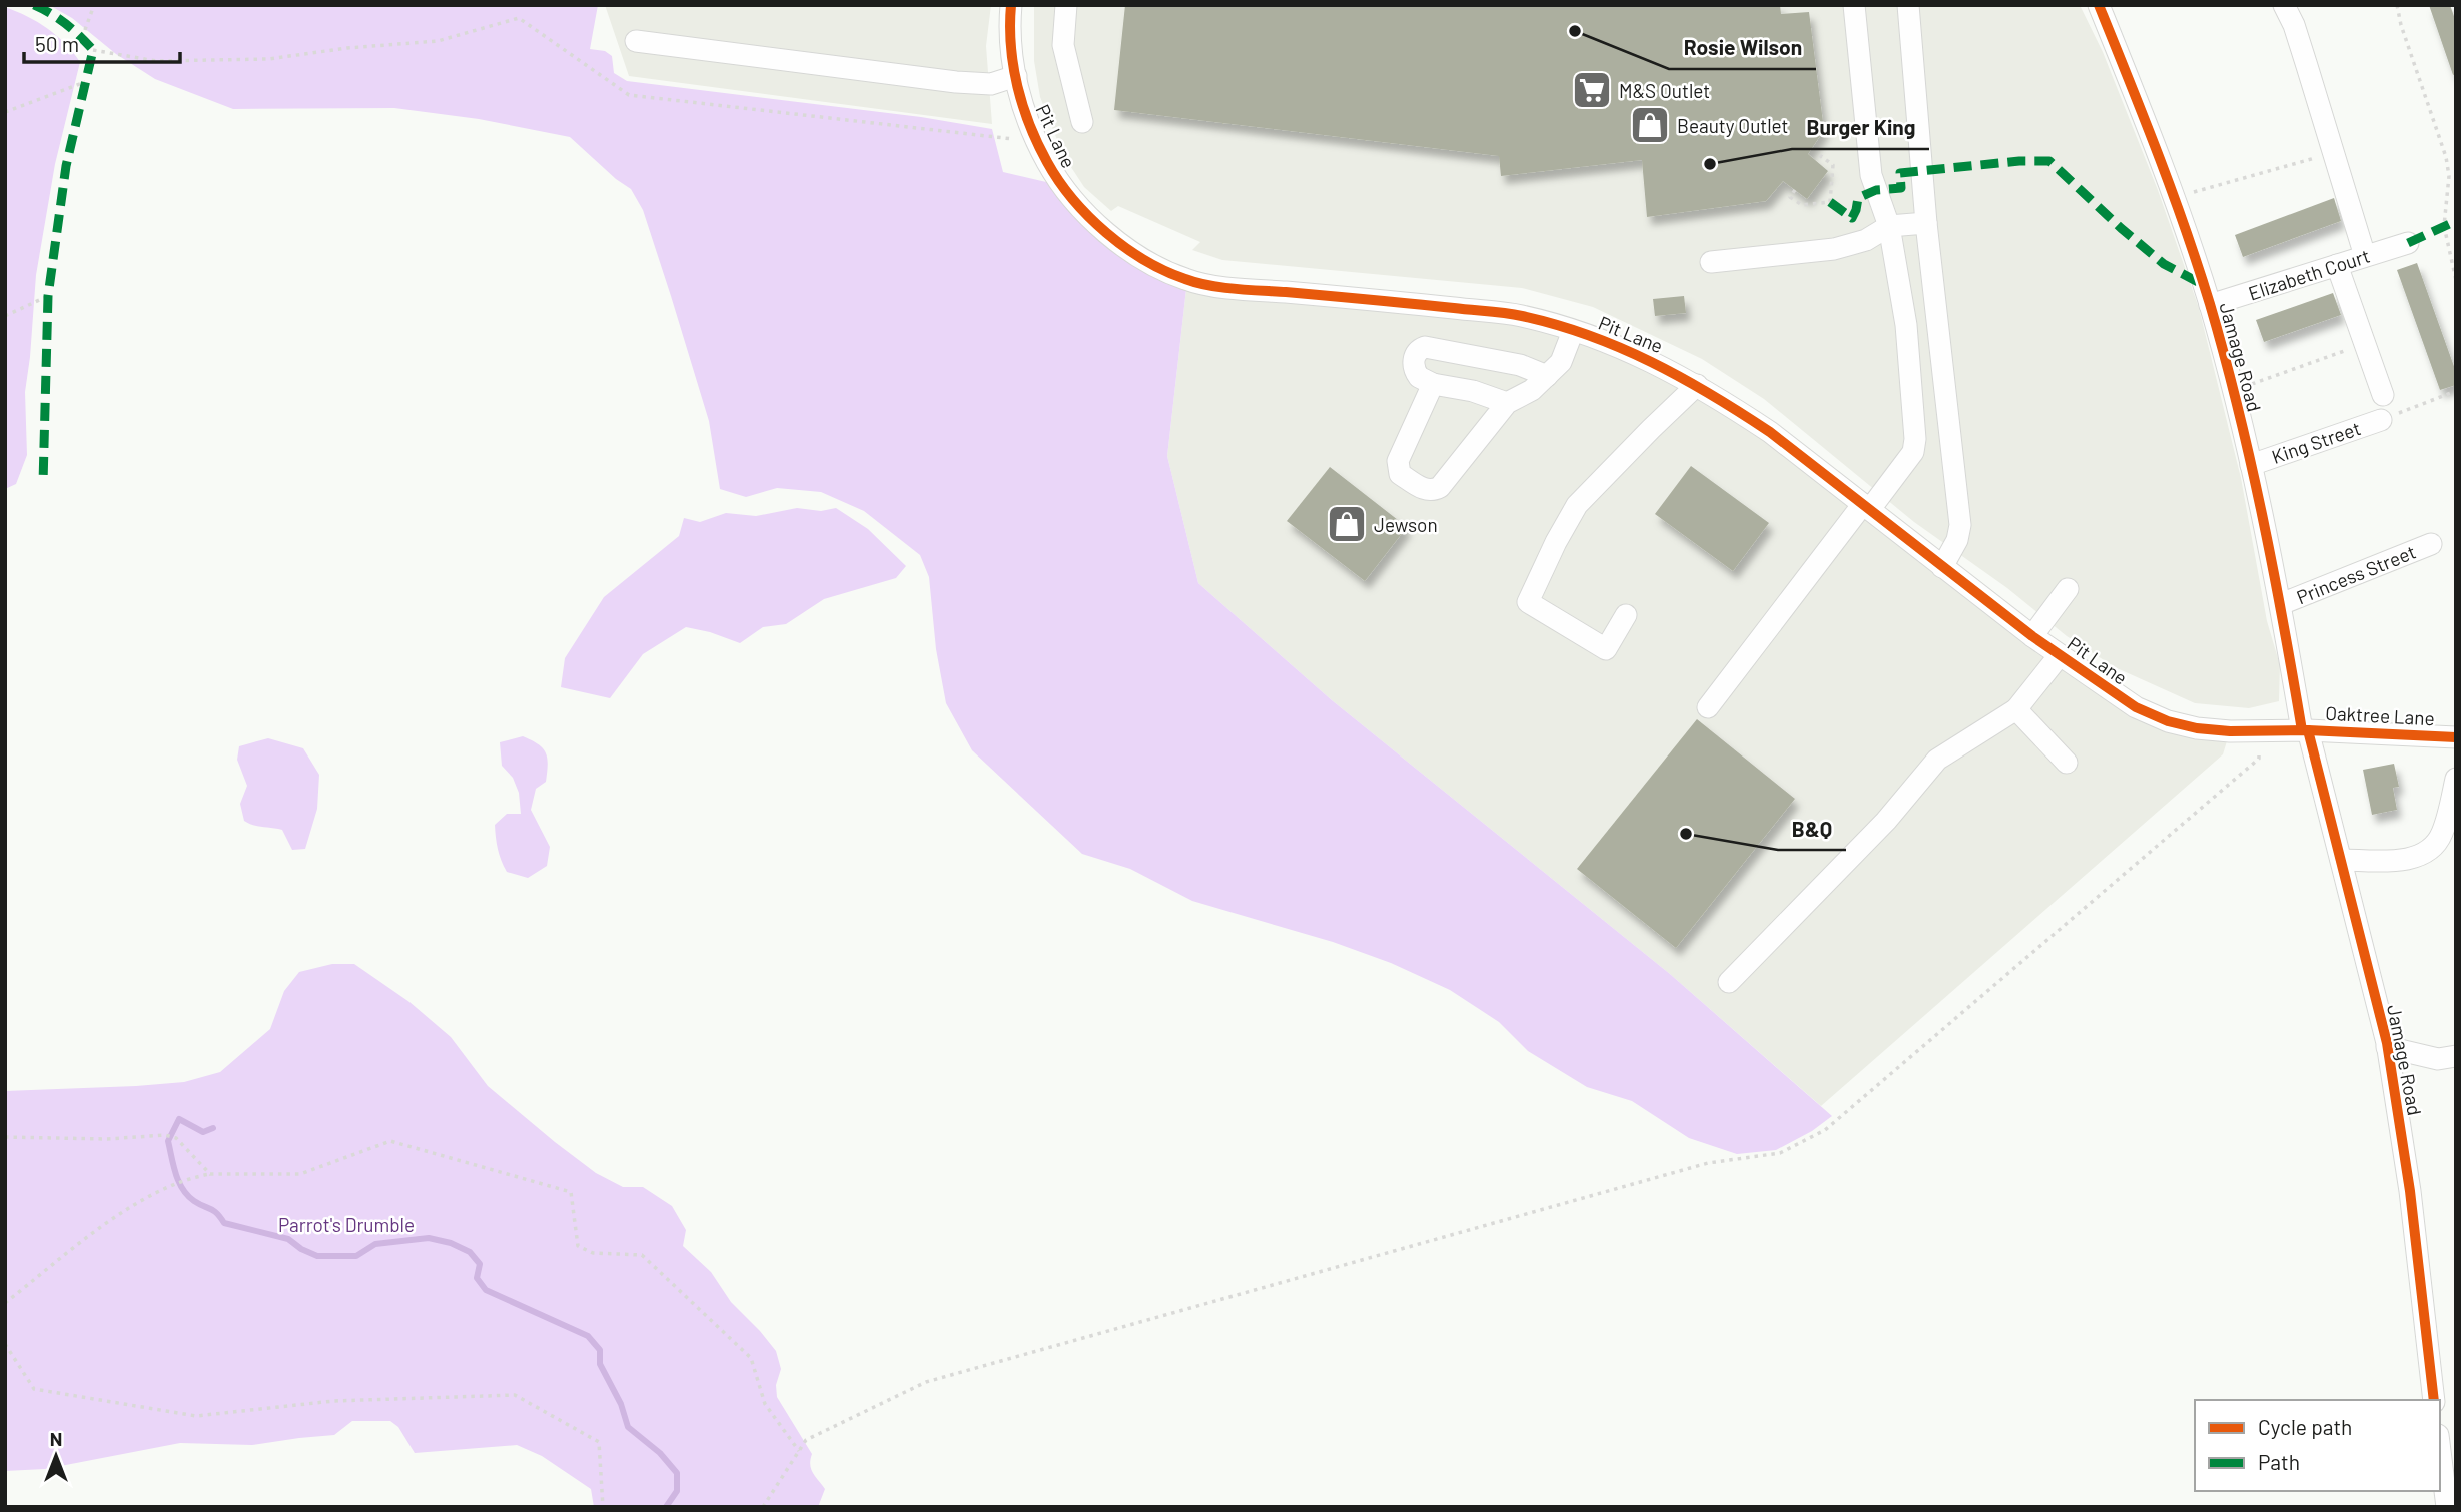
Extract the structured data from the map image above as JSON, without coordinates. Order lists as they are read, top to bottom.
{
  "streets": {
    "street": [
      "Pit Lane",
      "Elizabeth Court",
      "Jamage Road",
      "King Street",
      "Princess Street",
      "Oaktree Lane"
    ]
  },
  "crossings": [
    ["Pit Lane", "Jamage Road"],
    ["Pit Lane", "Oaktree Lane"],
    ["Elizabeth Court", "Jamage Road"],
    ["Jamage Road", "King Street"],
    ["Jamage Road", "Princess Street"],
    ["Jamage Road", "Oaktree Lane"]
  ],
  "parks": ["Parrot's Drumble"],
  "places": {
    "other": ["Rosie Wilson", "Burger King", "B&Q"],
    "supermarket": ["M&S Outlet"],
    "shop": ["Beauty Outlet", "Jewson"]
  },
  "legend": ["Cycle path", "Path"],
  "scale_bar": "50 m",
  "north": "top"
}
